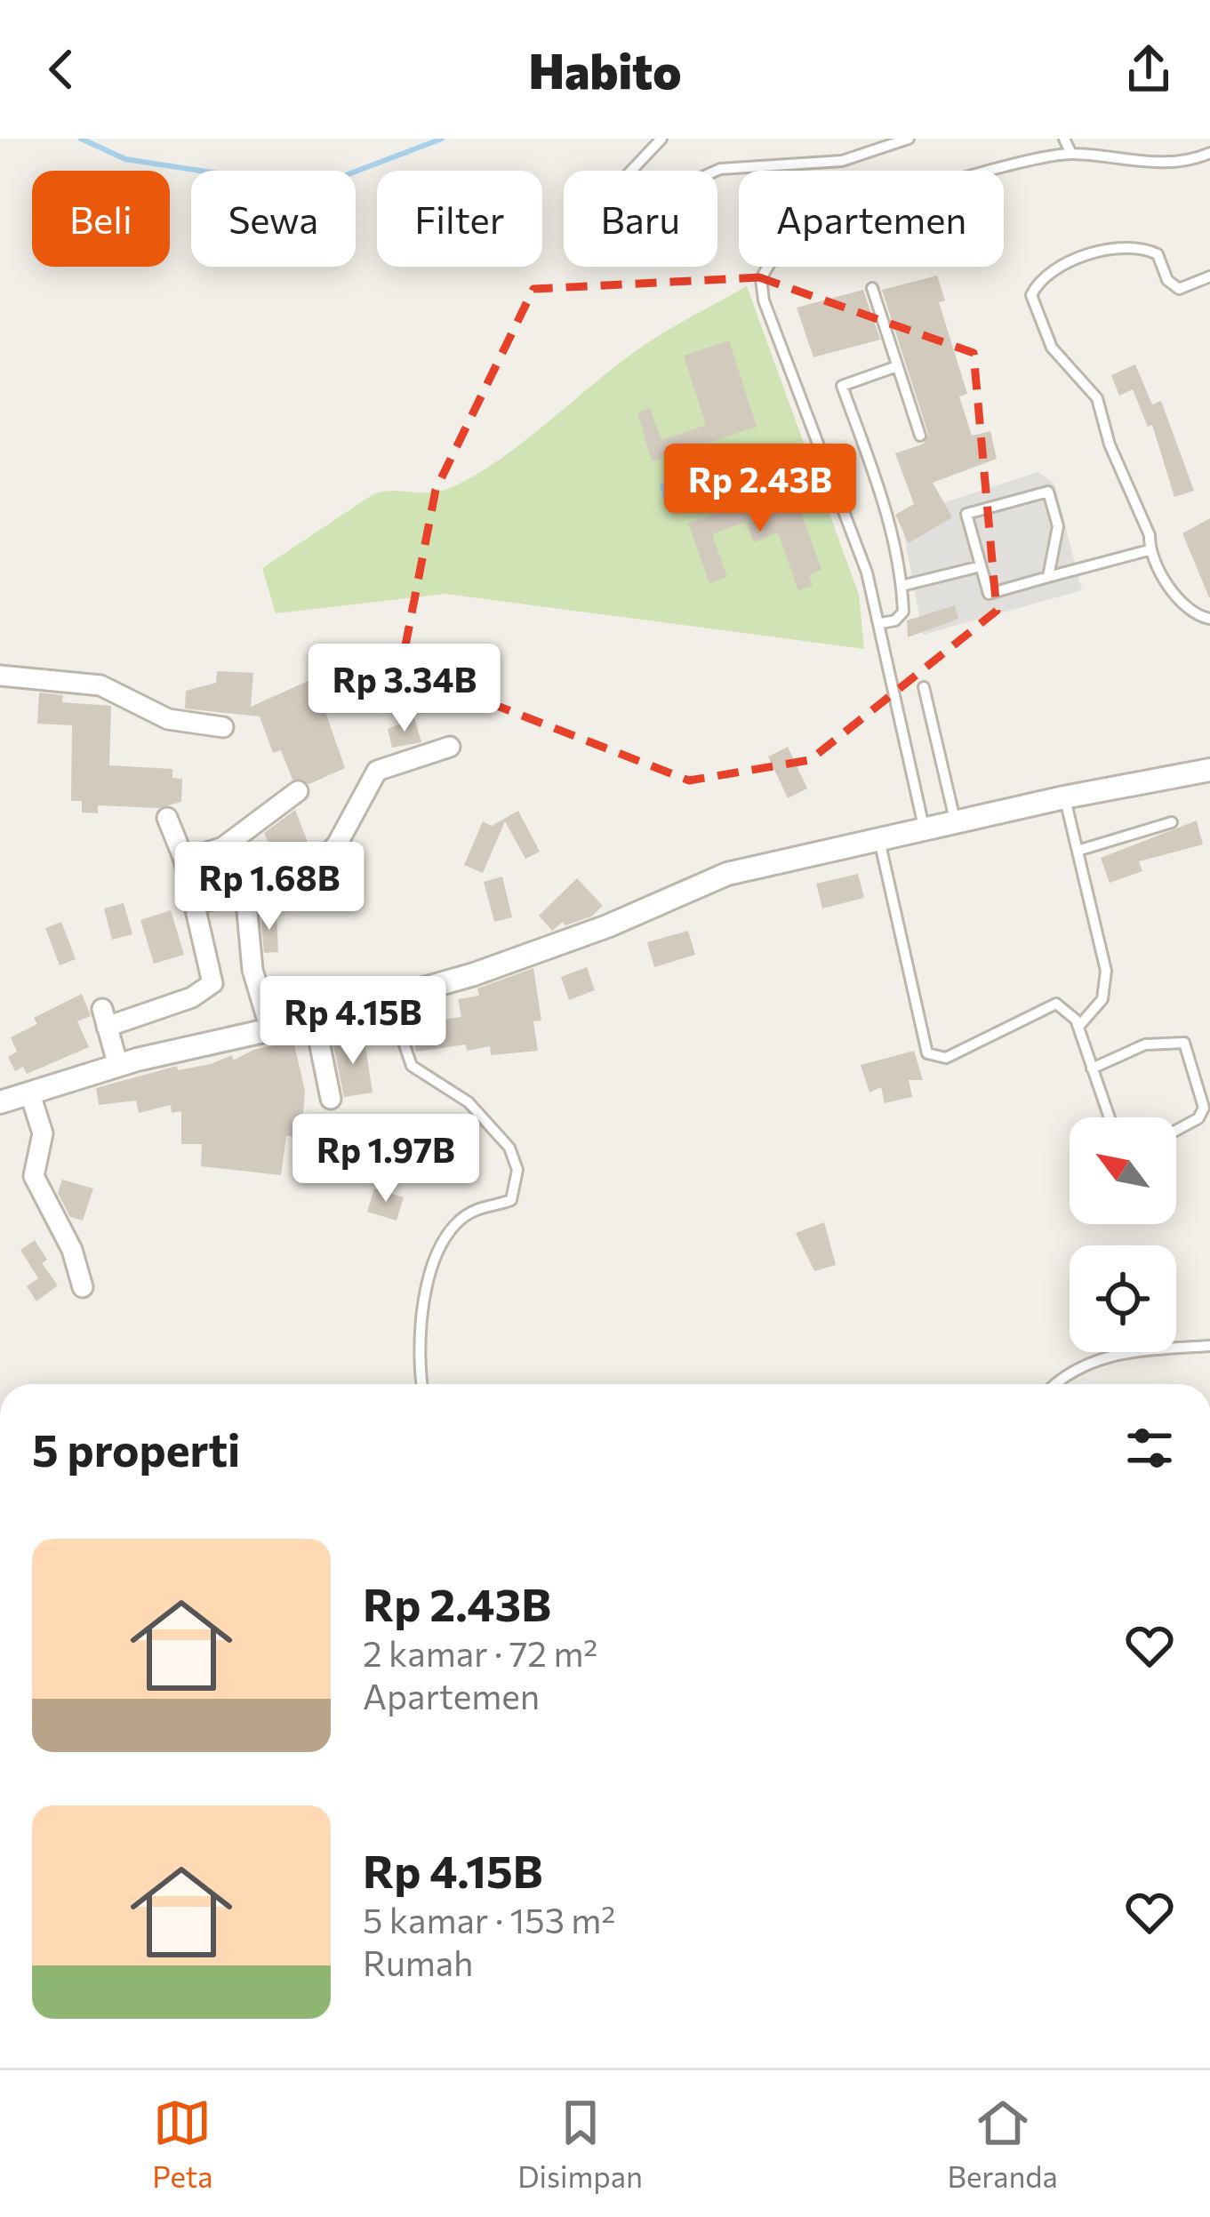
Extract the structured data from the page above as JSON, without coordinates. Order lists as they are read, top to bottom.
{
  "north": "top left",
  "page": {
    "header": "Habito",
    "chip": [
      "Beli",
      "Sewa",
      "Filter",
      "Baru",
      "Apartemen"
    ],
    "price": [
      "Rp 2.43B",
      "Rp 3.34B",
      "Rp 1.68B",
      "Rp 4.15B",
      "Rp 1.97B"
    ],
    "heading": "5 properti",
    "list": [
      {
        "name": "Rp 2.43B",
        "note": "2 kamar · 72 m² · Apartemen"
      },
      {
        "name": "Rp 4.15B",
        "note": "5 kamar · 153 m² · Rumah"
      }
    ],
    "tabs": ["Peta", "Disimpan", "Beranda"]
  }
}
